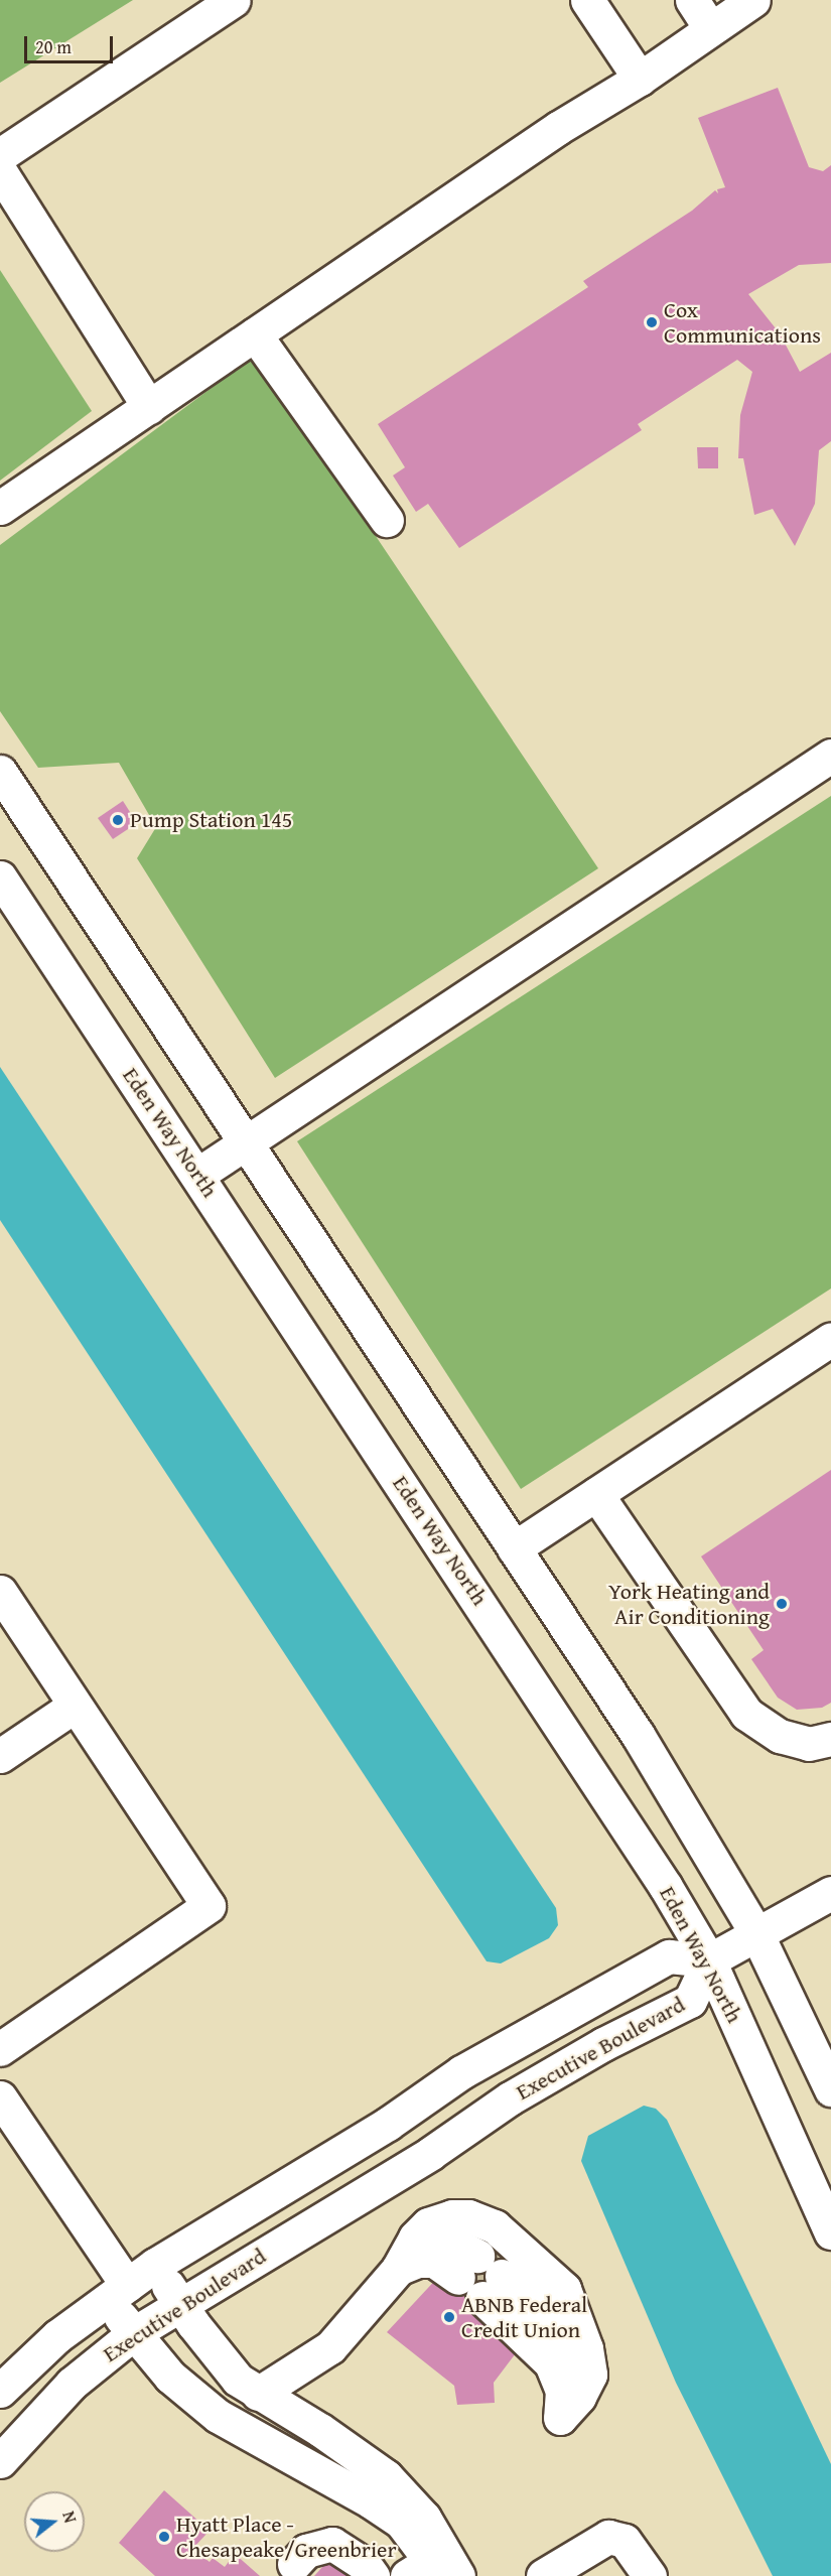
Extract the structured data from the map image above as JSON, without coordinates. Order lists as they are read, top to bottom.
{
  "streets": {
    "street": ["Eden Way North", "Executive Boulevard"]
  },
  "crossings": [
    ["Eden Way North", "Executive Boulevard"]
  ],
  "places": [
    "Cox Communications",
    "Pump Station 145",
    "York Heating and Air Conditioning",
    "ABNB Federal Credit Union",
    "Hyatt Place - Chesapeake/Greenbrier"
  ],
  "scale_bar": "20 m",
  "north": "right"
}
